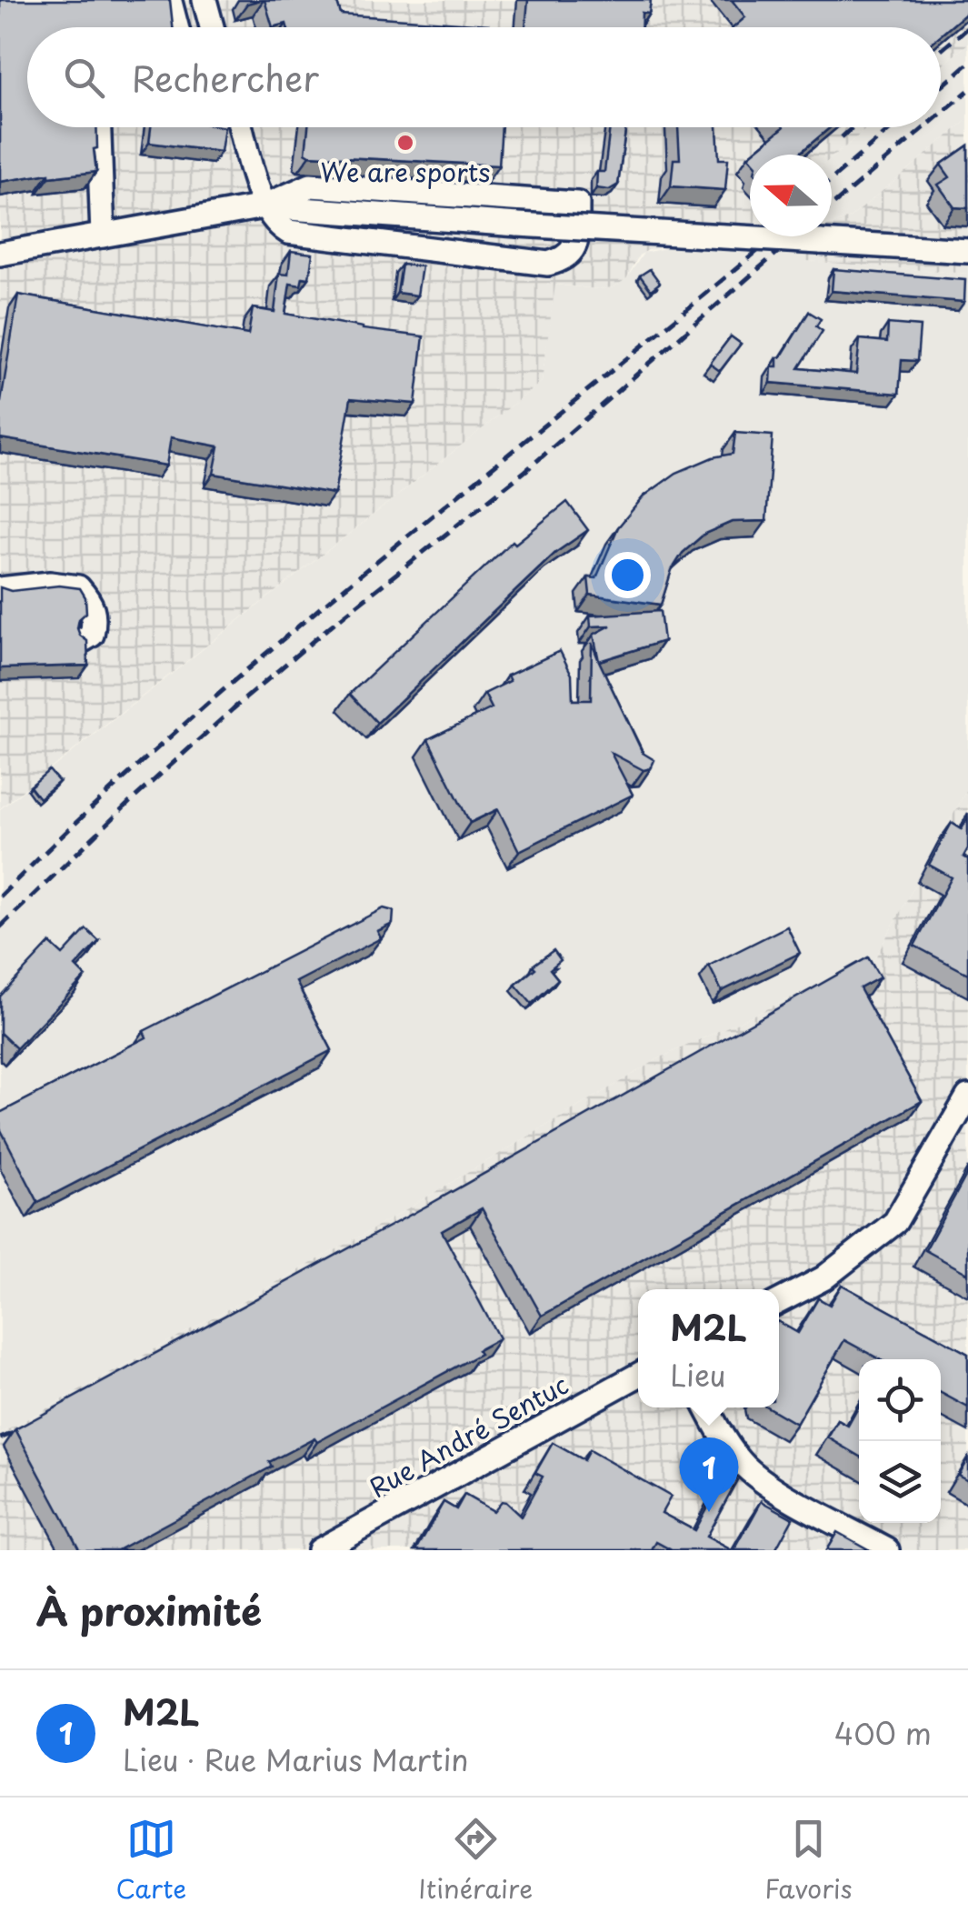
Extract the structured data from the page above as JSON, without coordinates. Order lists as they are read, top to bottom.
{
  "streets": {
    "street": ["Rue André Sentuc"]
  },
  "places": ["We are sports"],
  "north": "left",
  "page": {
    "search": "Rechercher",
    "popup": ["M2L", "Lieu"],
    "pins": "1",
    "heading": "À proximité",
    "list": [
      {
        "mark": "1",
        "name": "M2L",
        "note": "Lieu · Rue Marius Martin",
        "value": "400 m"
      }
    ],
    "nav": ["Carte", "Itinéraire", "Favoris"]
  }
}
